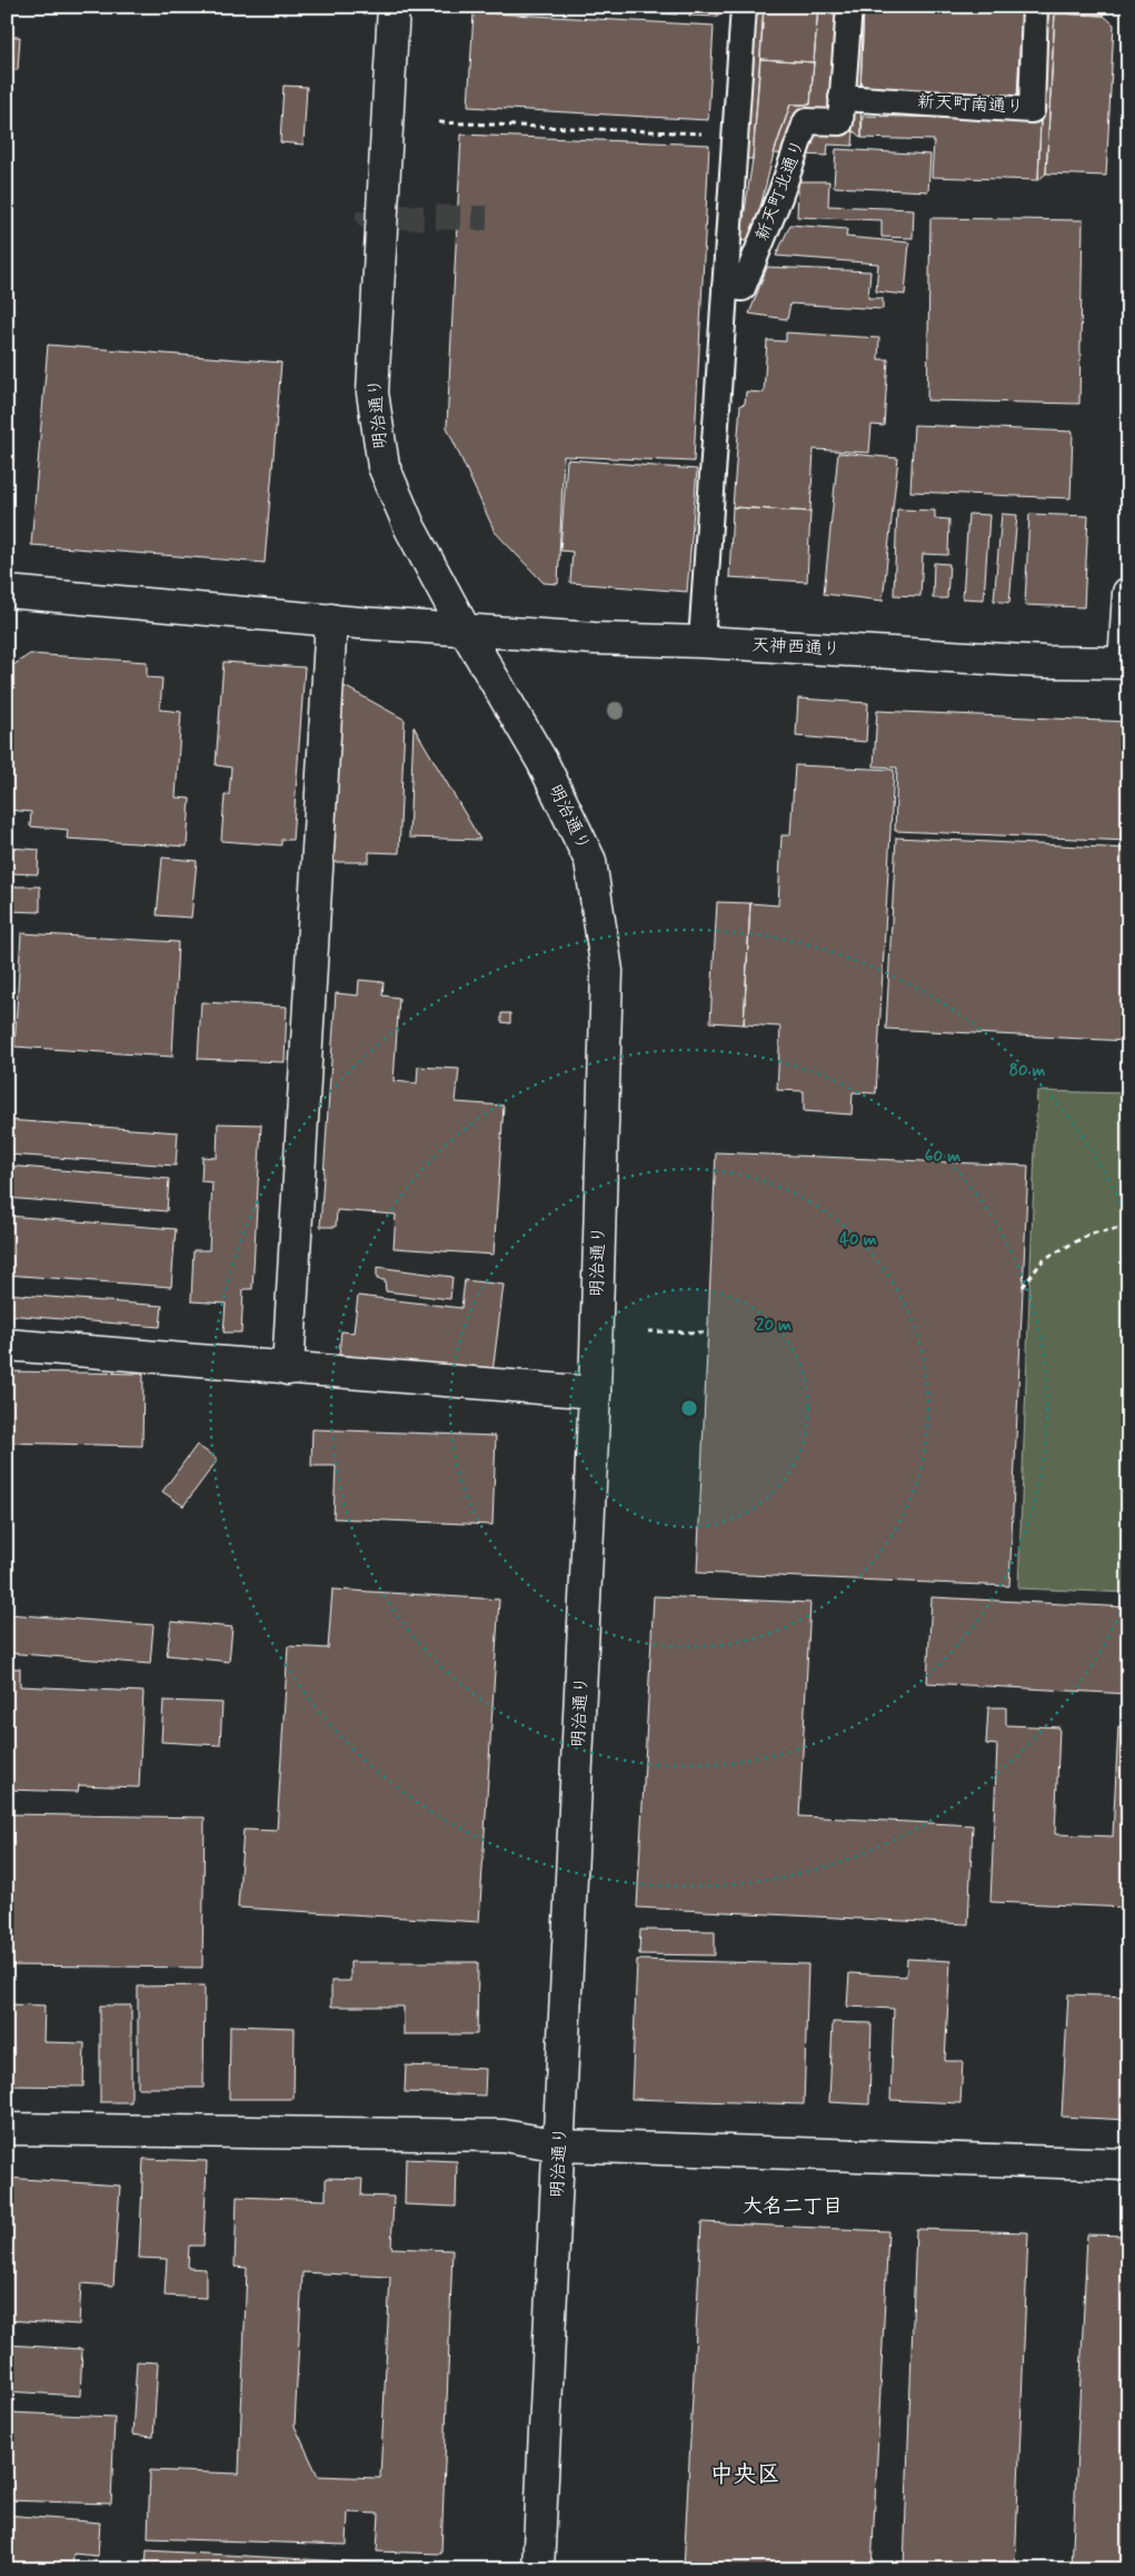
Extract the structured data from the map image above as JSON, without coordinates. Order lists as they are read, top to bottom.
{
  "streets": {
    "street": [
      "新天町南通り",
      "新天町北通り",
      "明治通り",
      "天神西通り"
    ]
  },
  "crossings": [
    ["新天町南通り", "新天町北通り"],
    ["明治通り", "天神西通り"]
  ],
  "districts": ["大名二丁目", "中央区"],
  "rings": [
    "80 m",
    "60 m",
    "40 m",
    "20 m"
  ]
}
